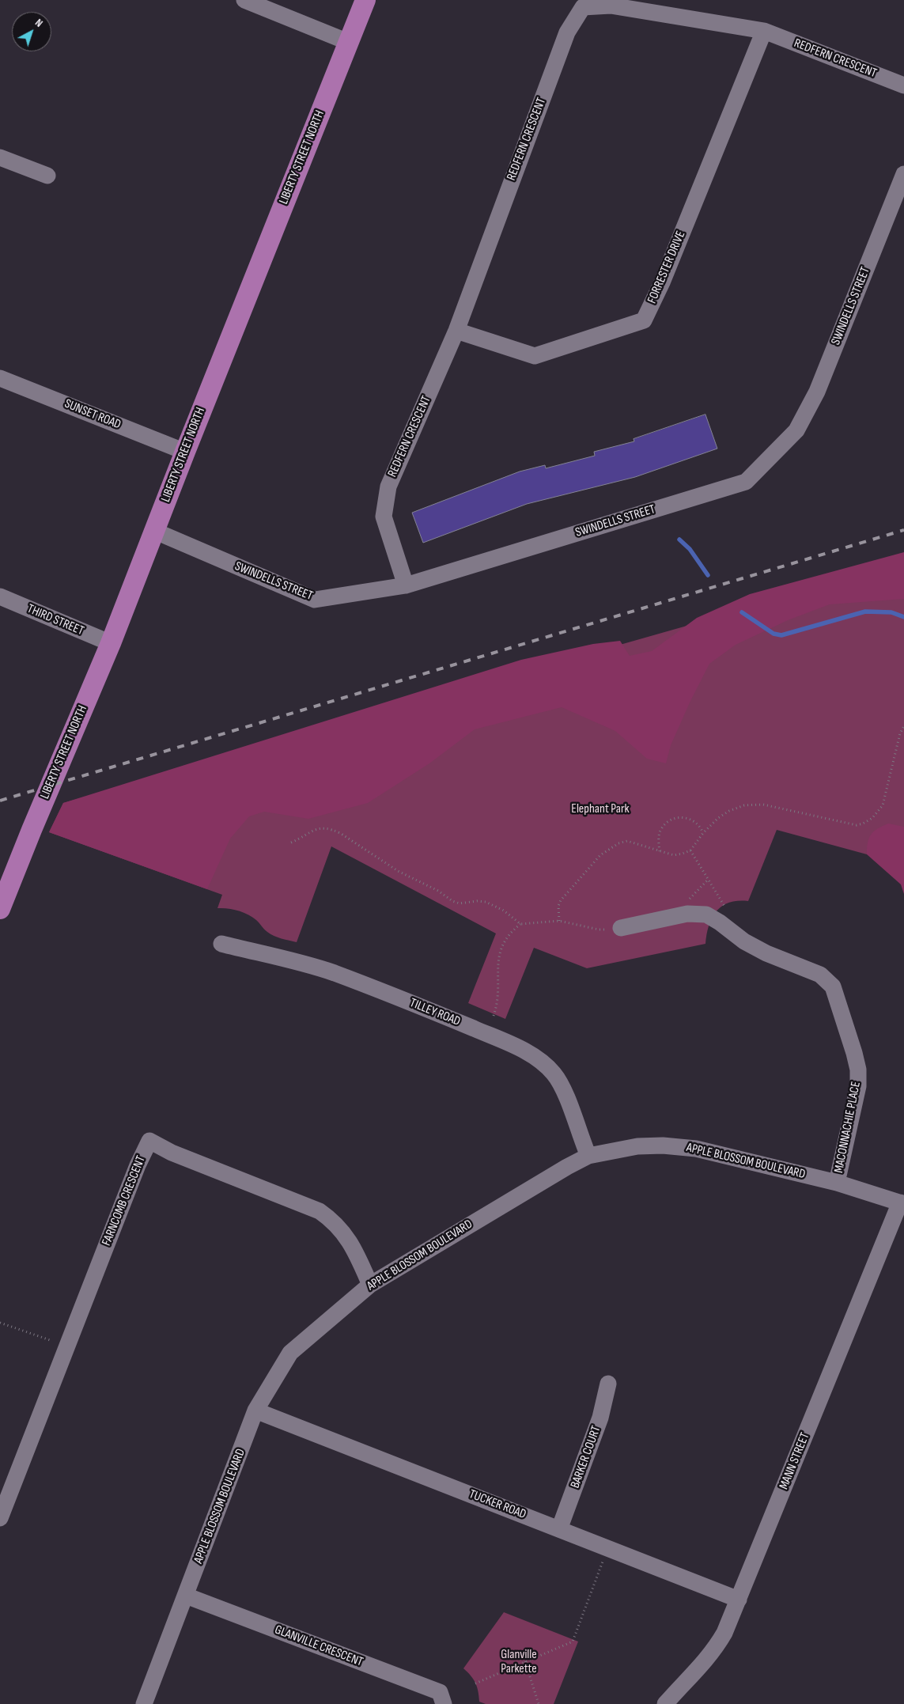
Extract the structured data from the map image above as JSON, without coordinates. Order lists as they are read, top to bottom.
{
  "streets": {
    "main road": ["LIBERTY STREET NORTH"],
    "street": [
      "REDFERN CRESCENT",
      "FORRESTER DRIVE",
      "SWINDELLS STREET",
      "SUNSET ROAD",
      "THIRD STREET",
      "TILLEY ROAD",
      "MACONNACHIE PLACE",
      "APPLE BLOSSOM BOULEVARD",
      "FARNCOMB CRESCENT",
      "BARKER COURT",
      "MANN STREET",
      "TUCKER ROAD",
      "GLANVILLE CRESCENT"
    ]
  },
  "crossings": [
    ["REDFERN CRESCENT", "FORRESTER DRIVE"],
    ["REDFERN CRESCENT", "SWINDELLS STREET"],
    ["LIBERTY STREET NORTH", "SWINDELLS STREET"],
    ["LIBERTY STREET NORTH", "SUNSET ROAD"],
    ["LIBERTY STREET NORTH", "THIRD STREET"],
    ["TILLEY ROAD", "APPLE BLOSSOM BOULEVARD"],
    ["MACONNACHIE PLACE", "APPLE BLOSSOM BOULEVARD"],
    ["APPLE BLOSSOM BOULEVARD", "FARNCOMB CRESCENT"],
    ["APPLE BLOSSOM BOULEVARD", "MANN STREET"],
    ["APPLE BLOSSOM BOULEVARD", "TUCKER ROAD"],
    ["APPLE BLOSSOM BOULEVARD", "GLANVILLE CRESCENT"],
    ["BARKER COURT", "TUCKER ROAD"],
    ["MANN STREET", "TUCKER ROAD"]
  ],
  "parks": ["Elephant Park", "Glanville Parkette"],
  "north": "top right"
}
